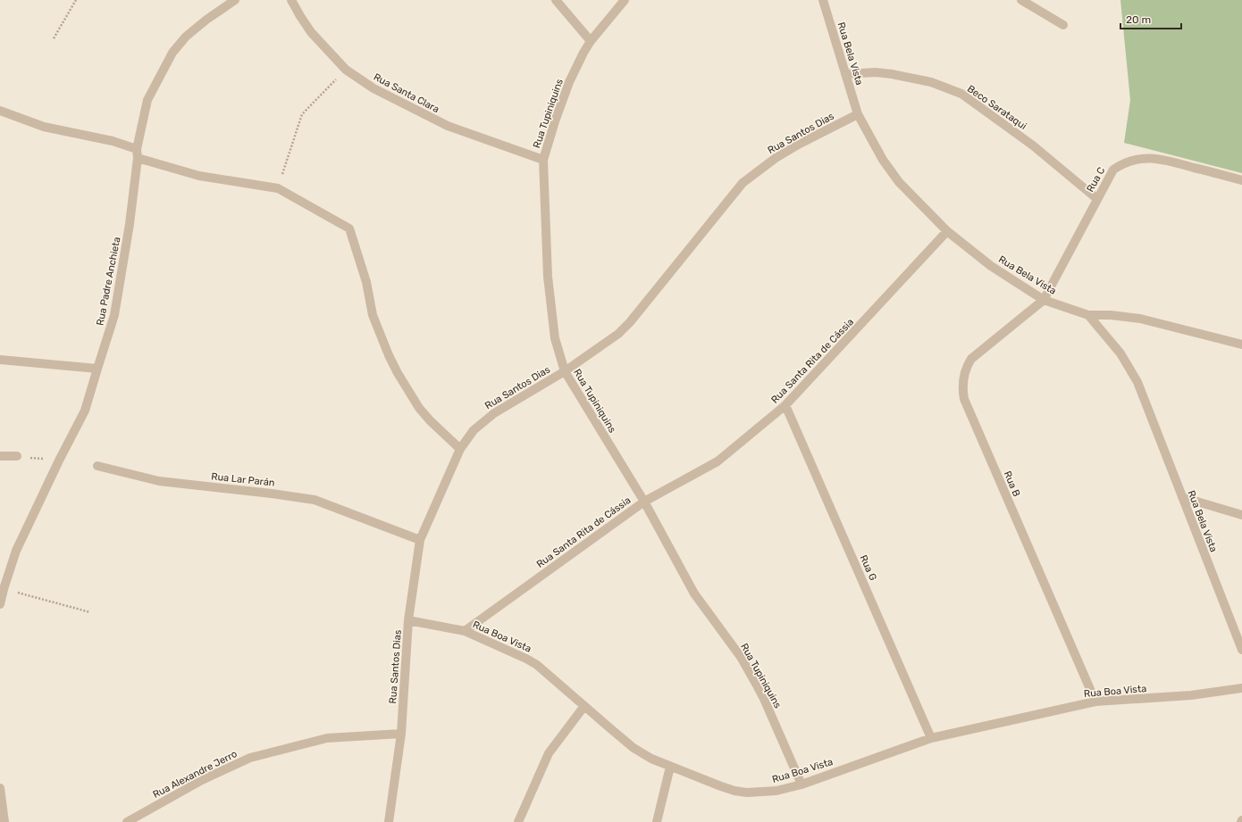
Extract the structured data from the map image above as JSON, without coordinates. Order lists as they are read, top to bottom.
{
  "streets": {
    "street": [
      "Rua Bela Vista",
      "Rua Santa Clara",
      "Beco Sarataqui",
      "Rua Tupiniquins",
      "Rua Santos Dias",
      "Rua C",
      "Rua Padre Anchieta",
      "Rua Santa Rita de Cássia",
      "Rua Lar Parán",
      "Rua B",
      "Rua G",
      "Rua Boa Vista",
      "Rua Alexandre Jerro"
    ]
  },
  "crossings": [
    ["Rua Bela Vista", "Beco Sarataqui"],
    ["Rua Bela Vista", "Rua Santos Dias"],
    ["Rua Bela Vista", "Rua C"],
    ["Rua Bela Vista", "Rua Santa Rita de Cássia"],
    ["Rua Bela Vista", "Rua B"],
    ["Rua Santa Clara", "Rua Tupiniquins"],
    ["Beco Sarataqui", "Rua C"],
    ["Rua Tupiniquins", "Rua Santos Dias"],
    ["Rua Tupiniquins", "Rua Santa Rita de Cássia"],
    ["Rua Tupiniquins", "Rua Boa Vista"],
    ["Rua Santos Dias", "Rua Lar Parán"],
    ["Rua Santos Dias", "Rua Boa Vista"],
    ["Rua Santos Dias", "Rua Alexandre Jerro"],
    ["Rua C", "Rua B"],
    ["Rua Santa Rita de Cássia", "Rua G"],
    ["Rua Santa Rita de Cássia", "Rua Boa Vista"],
    ["Rua B", "Rua Boa Vista"],
    ["Rua G", "Rua Boa Vista"]
  ],
  "scale_bar": "20 m"
}
